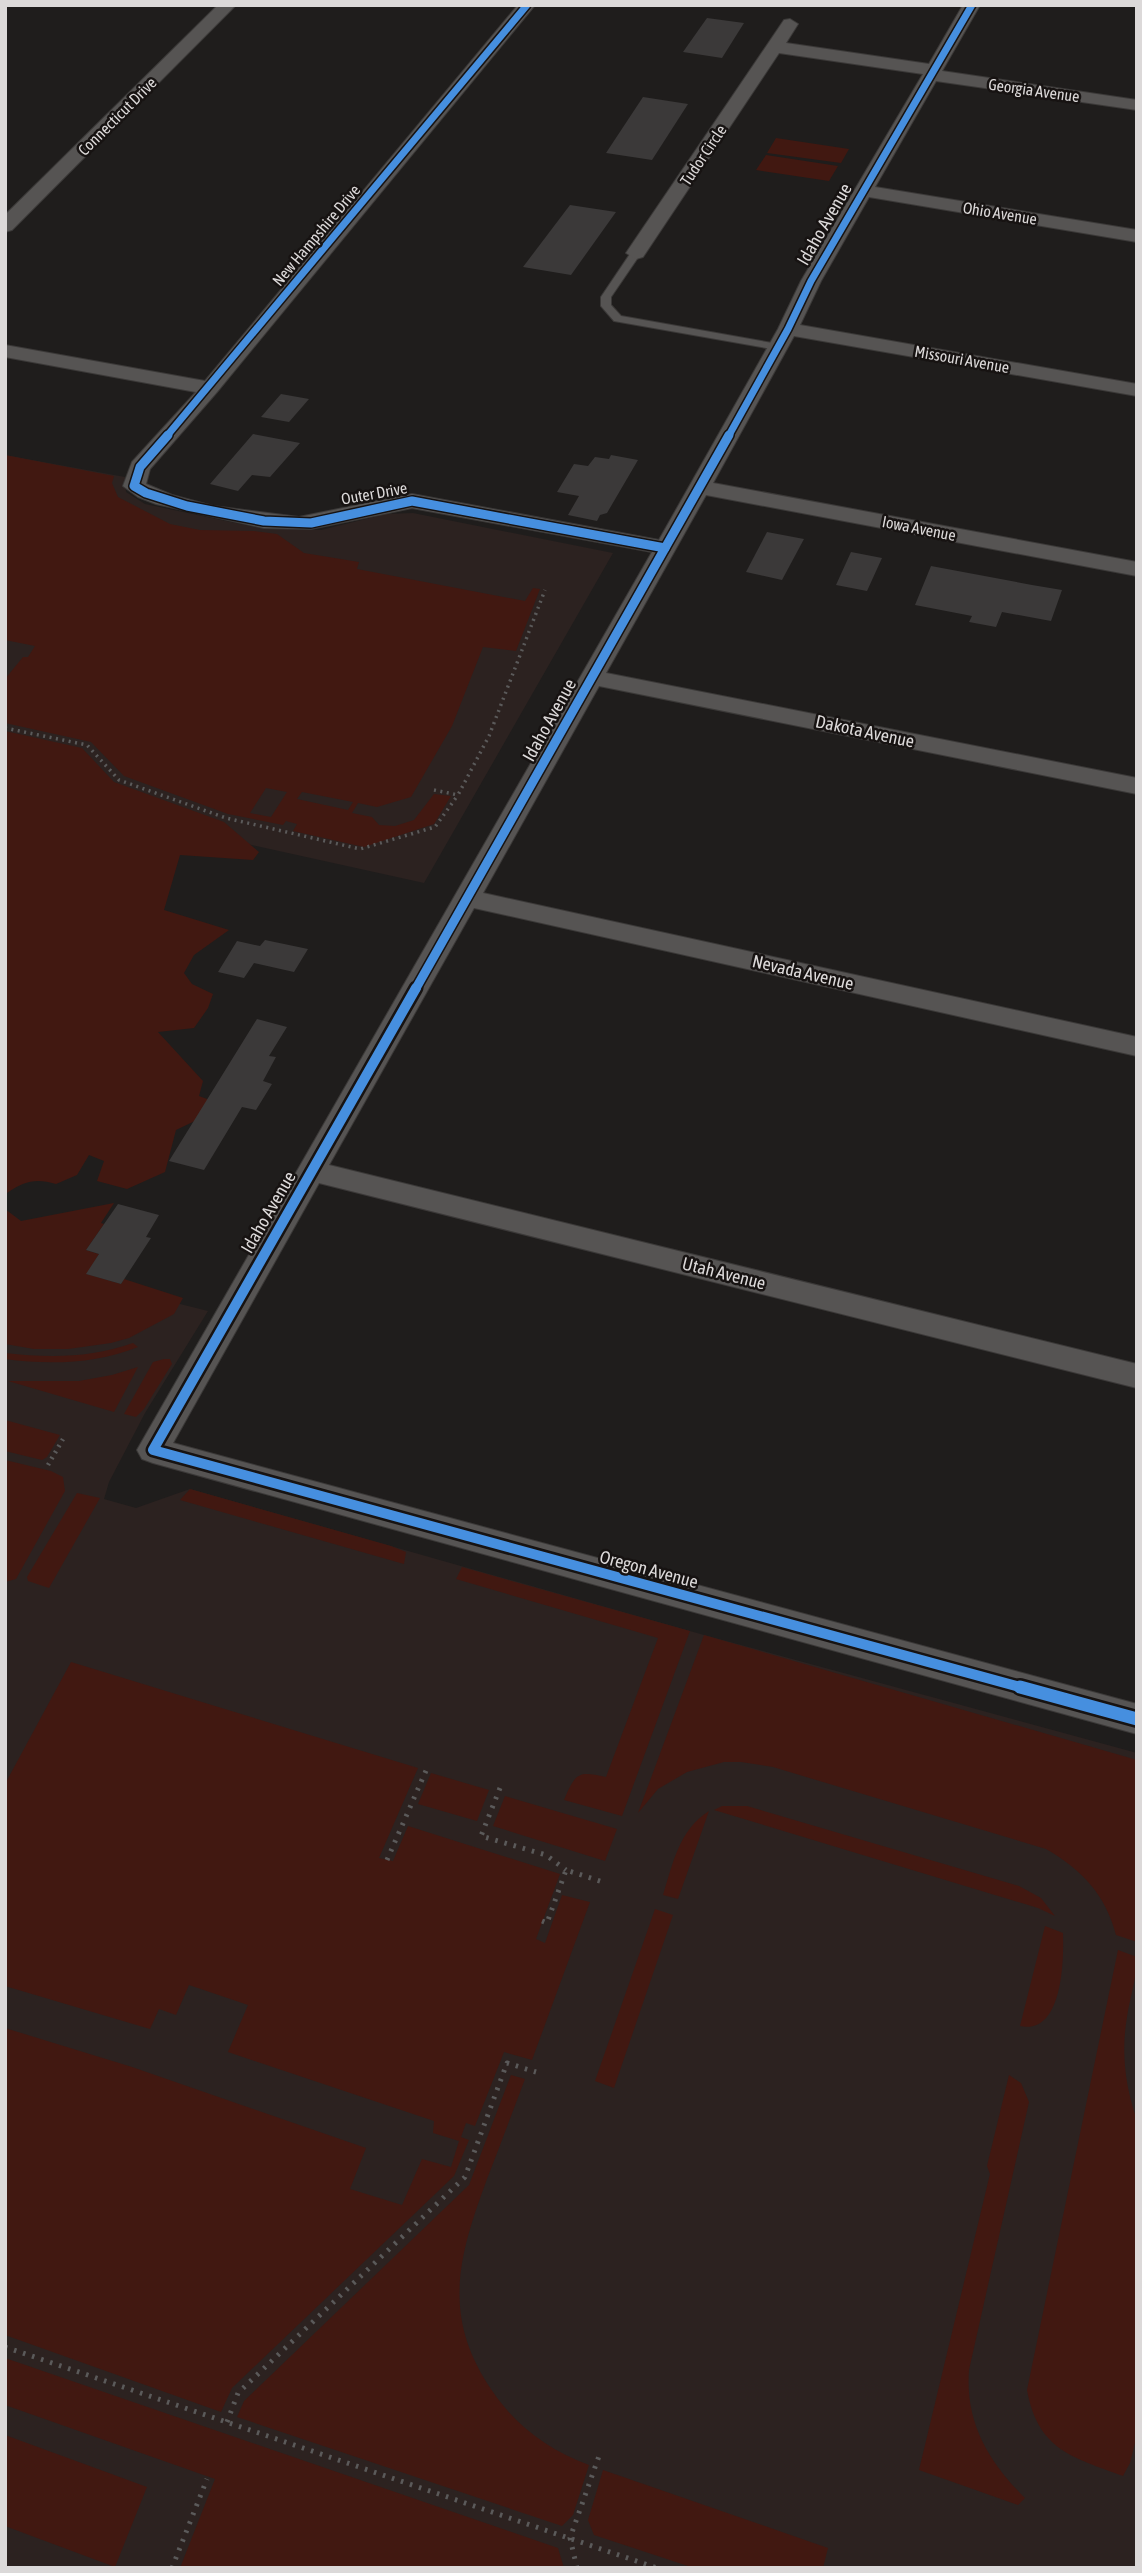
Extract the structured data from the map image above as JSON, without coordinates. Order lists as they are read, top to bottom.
{
  "streets": {
    "street": [
      "Georgia Avenue",
      "Connecticut Drive",
      "Tudor Circle",
      "Ohio Avenue",
      "Idaho Avenue",
      "New Hampshire Drive",
      "Missouri Avenue",
      "Outer Drive",
      "Iowa Avenue",
      "Dakota Avenue",
      "Nevada Avenue",
      "Utah Avenue",
      "Oregon Avenue"
    ]
  },
  "crossings": [
    ["Georgia Avenue", "Idaho Avenue"],
    ["Ohio Avenue", "Idaho Avenue"],
    ["Idaho Avenue", "Missouri Avenue"],
    ["Idaho Avenue", "Outer Drive"],
    ["Idaho Avenue", "Iowa Avenue"],
    ["Idaho Avenue", "Dakota Avenue"],
    ["Idaho Avenue", "Nevada Avenue"],
    ["Idaho Avenue", "Utah Avenue"],
    ["Idaho Avenue", "Oregon Avenue"],
    ["New Hampshire Drive", "Outer Drive"]
  ]
}
